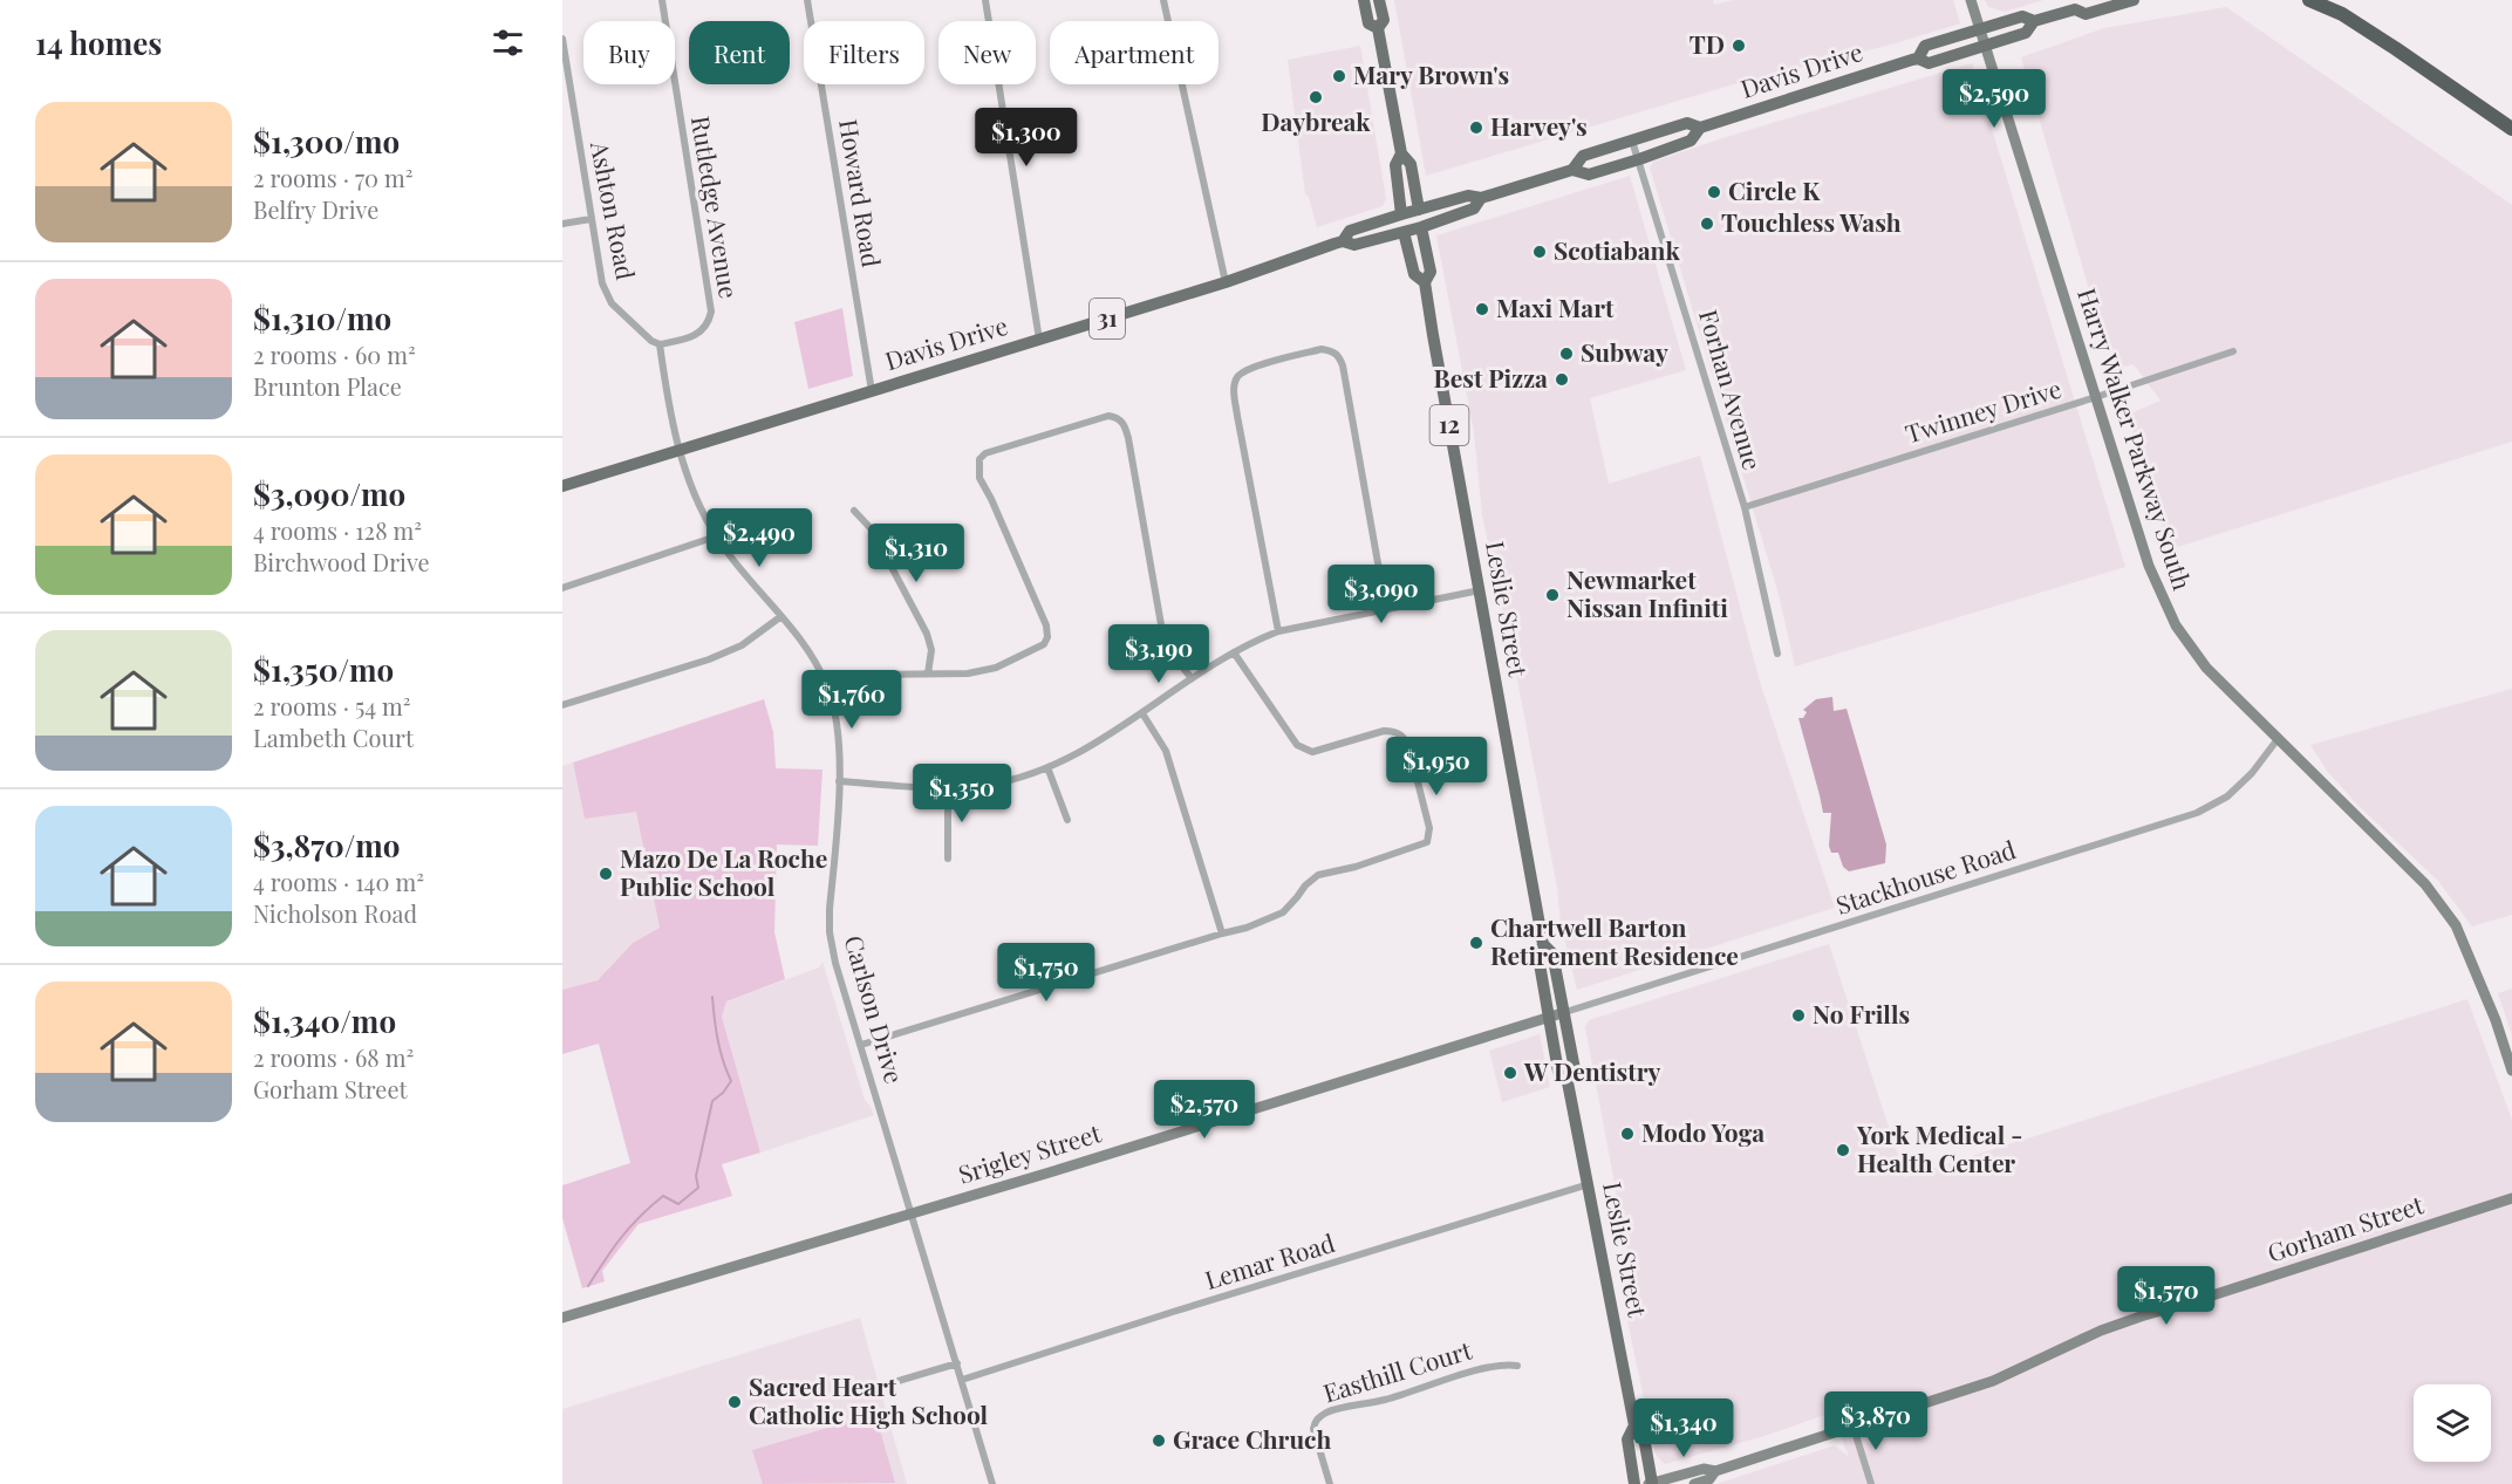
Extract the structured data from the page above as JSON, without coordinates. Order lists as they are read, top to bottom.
{
  "streets": {
    "main road": [
      "Davis Drive",
      "31",
      "12",
      "Leslie Street"
    ],
    "street": [
      "Howard Road",
      "Rutledge Avenue",
      "Ashton Road",
      "Forhan Avenue",
      "Twinney Drive",
      "Harry Walker Parkway South",
      "Stackhouse Road",
      "Carlson Drive",
      "Srigley Street",
      "Gorham Street",
      "Lemar Road",
      "Easthill Court"
    ]
  },
  "crossings": [
    ["Davis Drive", "Howard Road"],
    ["Davis Drive", "Forhan Avenue"],
    ["Davis Drive", "Harry Walker Parkway South"],
    ["Davis Drive", "Leslie Street"],
    ["Davis Drive", "Carlson Drive"],
    ["Rutledge Avenue", "Ashton Road"],
    ["Forhan Avenue", "Twinney Drive"],
    ["Twinney Drive", "Harry Walker Parkway South"],
    ["Harry Walker Parkway South", "Stackhouse Road"],
    ["Leslie Street", "Stackhouse Road"],
    ["Leslie Street", "Srigley Street"],
    ["Leslie Street", "Gorham Street"],
    ["Leslie Street", "Lemar Road"],
    ["Stackhouse Road", "Srigley Street"],
    ["Carlson Drive", "Srigley Street"],
    ["Carlson Drive", "Lemar Road"]
  ],
  "places": [
    "TD",
    "Mary Brown's",
    "Daybreak",
    "Harvey's",
    "Circle K",
    "Touchless Wash",
    "Scotiabank",
    "Maxi Mart",
    "Subway",
    "Best Pizza",
    "Newmarket Nissan Infiniti",
    "Mazo De La Roche Public School",
    "Chartwell Barton Retirement Residence",
    "No Frills",
    "W Dentistry",
    "Modo Yoga",
    "York Medical - Health Center",
    "Sacred Heart Catholic High School",
    "Grace Chruch"
  ],
  "page": {
    "heading": "14 homes",
    "chip": [
      "Buy",
      "Rent",
      "Filters",
      "New",
      "Apartment"
    ],
    "price": [
      "$2,590",
      "$1,300",
      "$2,490",
      "$1,310",
      "$3,090",
      "$3,190",
      "$1,760",
      "$1,950",
      "$1,350",
      "$1,750",
      "$2,570",
      "$1,570",
      "$3,870",
      "$1,340"
    ],
    "list": [
      {
        "name": "$1,300/mo",
        "note": "2 rooms · 70 m² · Belfry Drive"
      },
      {
        "name": "$1,310/mo",
        "note": "2 rooms · 60 m² · Brunton Place"
      },
      {
        "name": "$3,090/mo",
        "note": "4 rooms · 128 m² · Birchwood Drive"
      },
      {
        "name": "$1,350/mo",
        "note": "2 rooms · 54 m² · Lambeth Court"
      },
      {
        "name": "$3,870/mo",
        "note": "4 rooms · 140 m² · Nicholson Road"
      },
      {
        "name": "$1,340/mo",
        "note": "2 rooms · 68 m² · Gorham Street"
      }
    ]
  }
}
